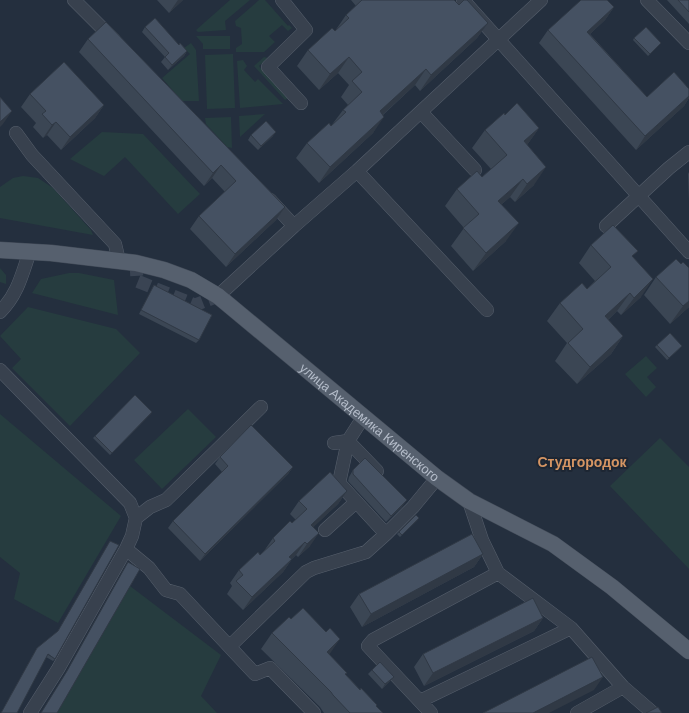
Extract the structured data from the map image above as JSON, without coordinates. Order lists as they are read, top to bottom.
{
  "streets": {
    "main road": ["улица Академика Киренского"]
  },
  "districts": ["Студгородок"]
}
